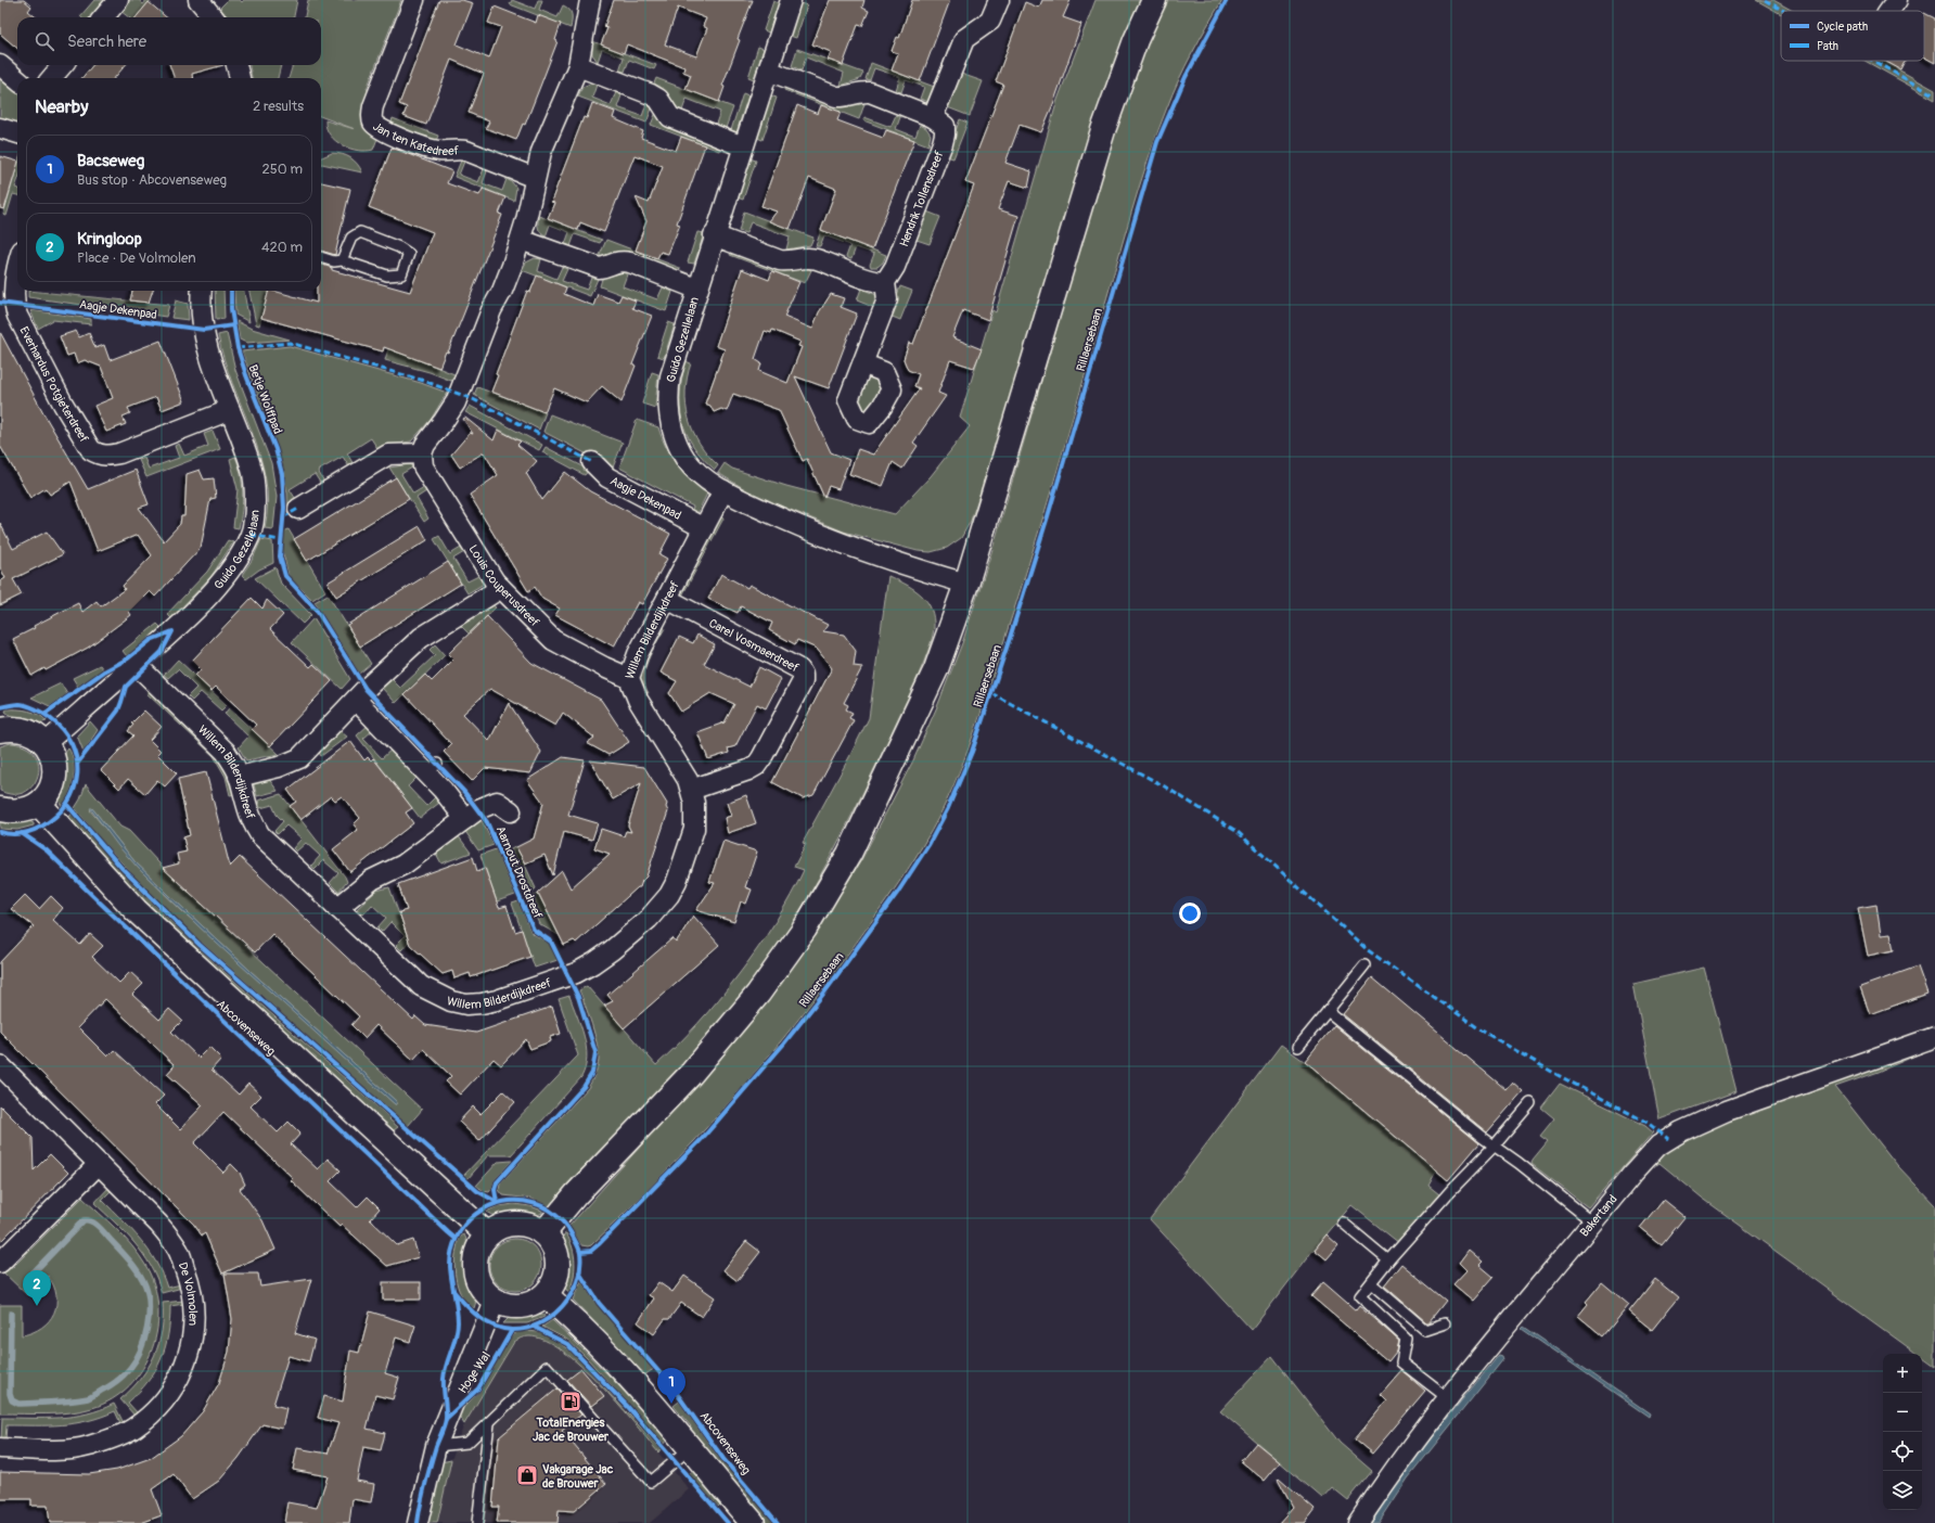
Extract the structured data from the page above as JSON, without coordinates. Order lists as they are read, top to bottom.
{
  "streets": {
    "street": [
      "Jan ten Katedreef",
      "Hendrik Tollensdreef",
      "Aagje Dekenpad",
      "Guido Gezellelaan",
      "Everhardus Potgieterdreef",
      "Louis Couperusdreef",
      "Willem Bilderdijkdreef",
      "Carel Vosmaerdreef",
      "Aarnout Drostdreef",
      "Abcovenseweg",
      "Bakertand",
      "De Volmolen",
      "Hoge Wal"
    ],
    "cycle path": ["Rillaersebaan", "Betje Wolffpad"]
  },
  "crossings": [
    ["Aagje Dekenpad", "Willem Bilderdijkdreef"],
    ["Guido Gezellelaan", "Everhardus Potgieterdreef"],
    ["Guido Gezellelaan", "Willem Bilderdijkdreef"],
    ["Louis Couperusdreef", "Willem Bilderdijkdreef"],
    ["Willem Bilderdijkdreef", "Carel Vosmaerdreef"],
    ["Willem Bilderdijkdreef", "Aarnout Drostdreef"],
    ["Abcovenseweg", "Hoge Wal"]
  ],
  "places": {
    "fuel station": ["TotalEnergies Jac de Brouwer"],
    "shop": ["Vakgarage Jac de Brouwer"]
  },
  "legend": ["Cycle path", "Path"],
  "page": {
    "search": "Search here",
    "heading": ["Nearby", "2 results"],
    "list": [
      {
        "mark": "1",
        "name": "Bacseweg",
        "note": "Bus stop · Abcovenseweg",
        "value": "250 m"
      },
      {
        "mark": "2",
        "name": "Kringloop",
        "note": "Place · De Volmolen",
        "value": "420 m"
      }
    ],
    "pins": ["2", "1"],
    "map_buttons": ["+", "−"]
  }
}
